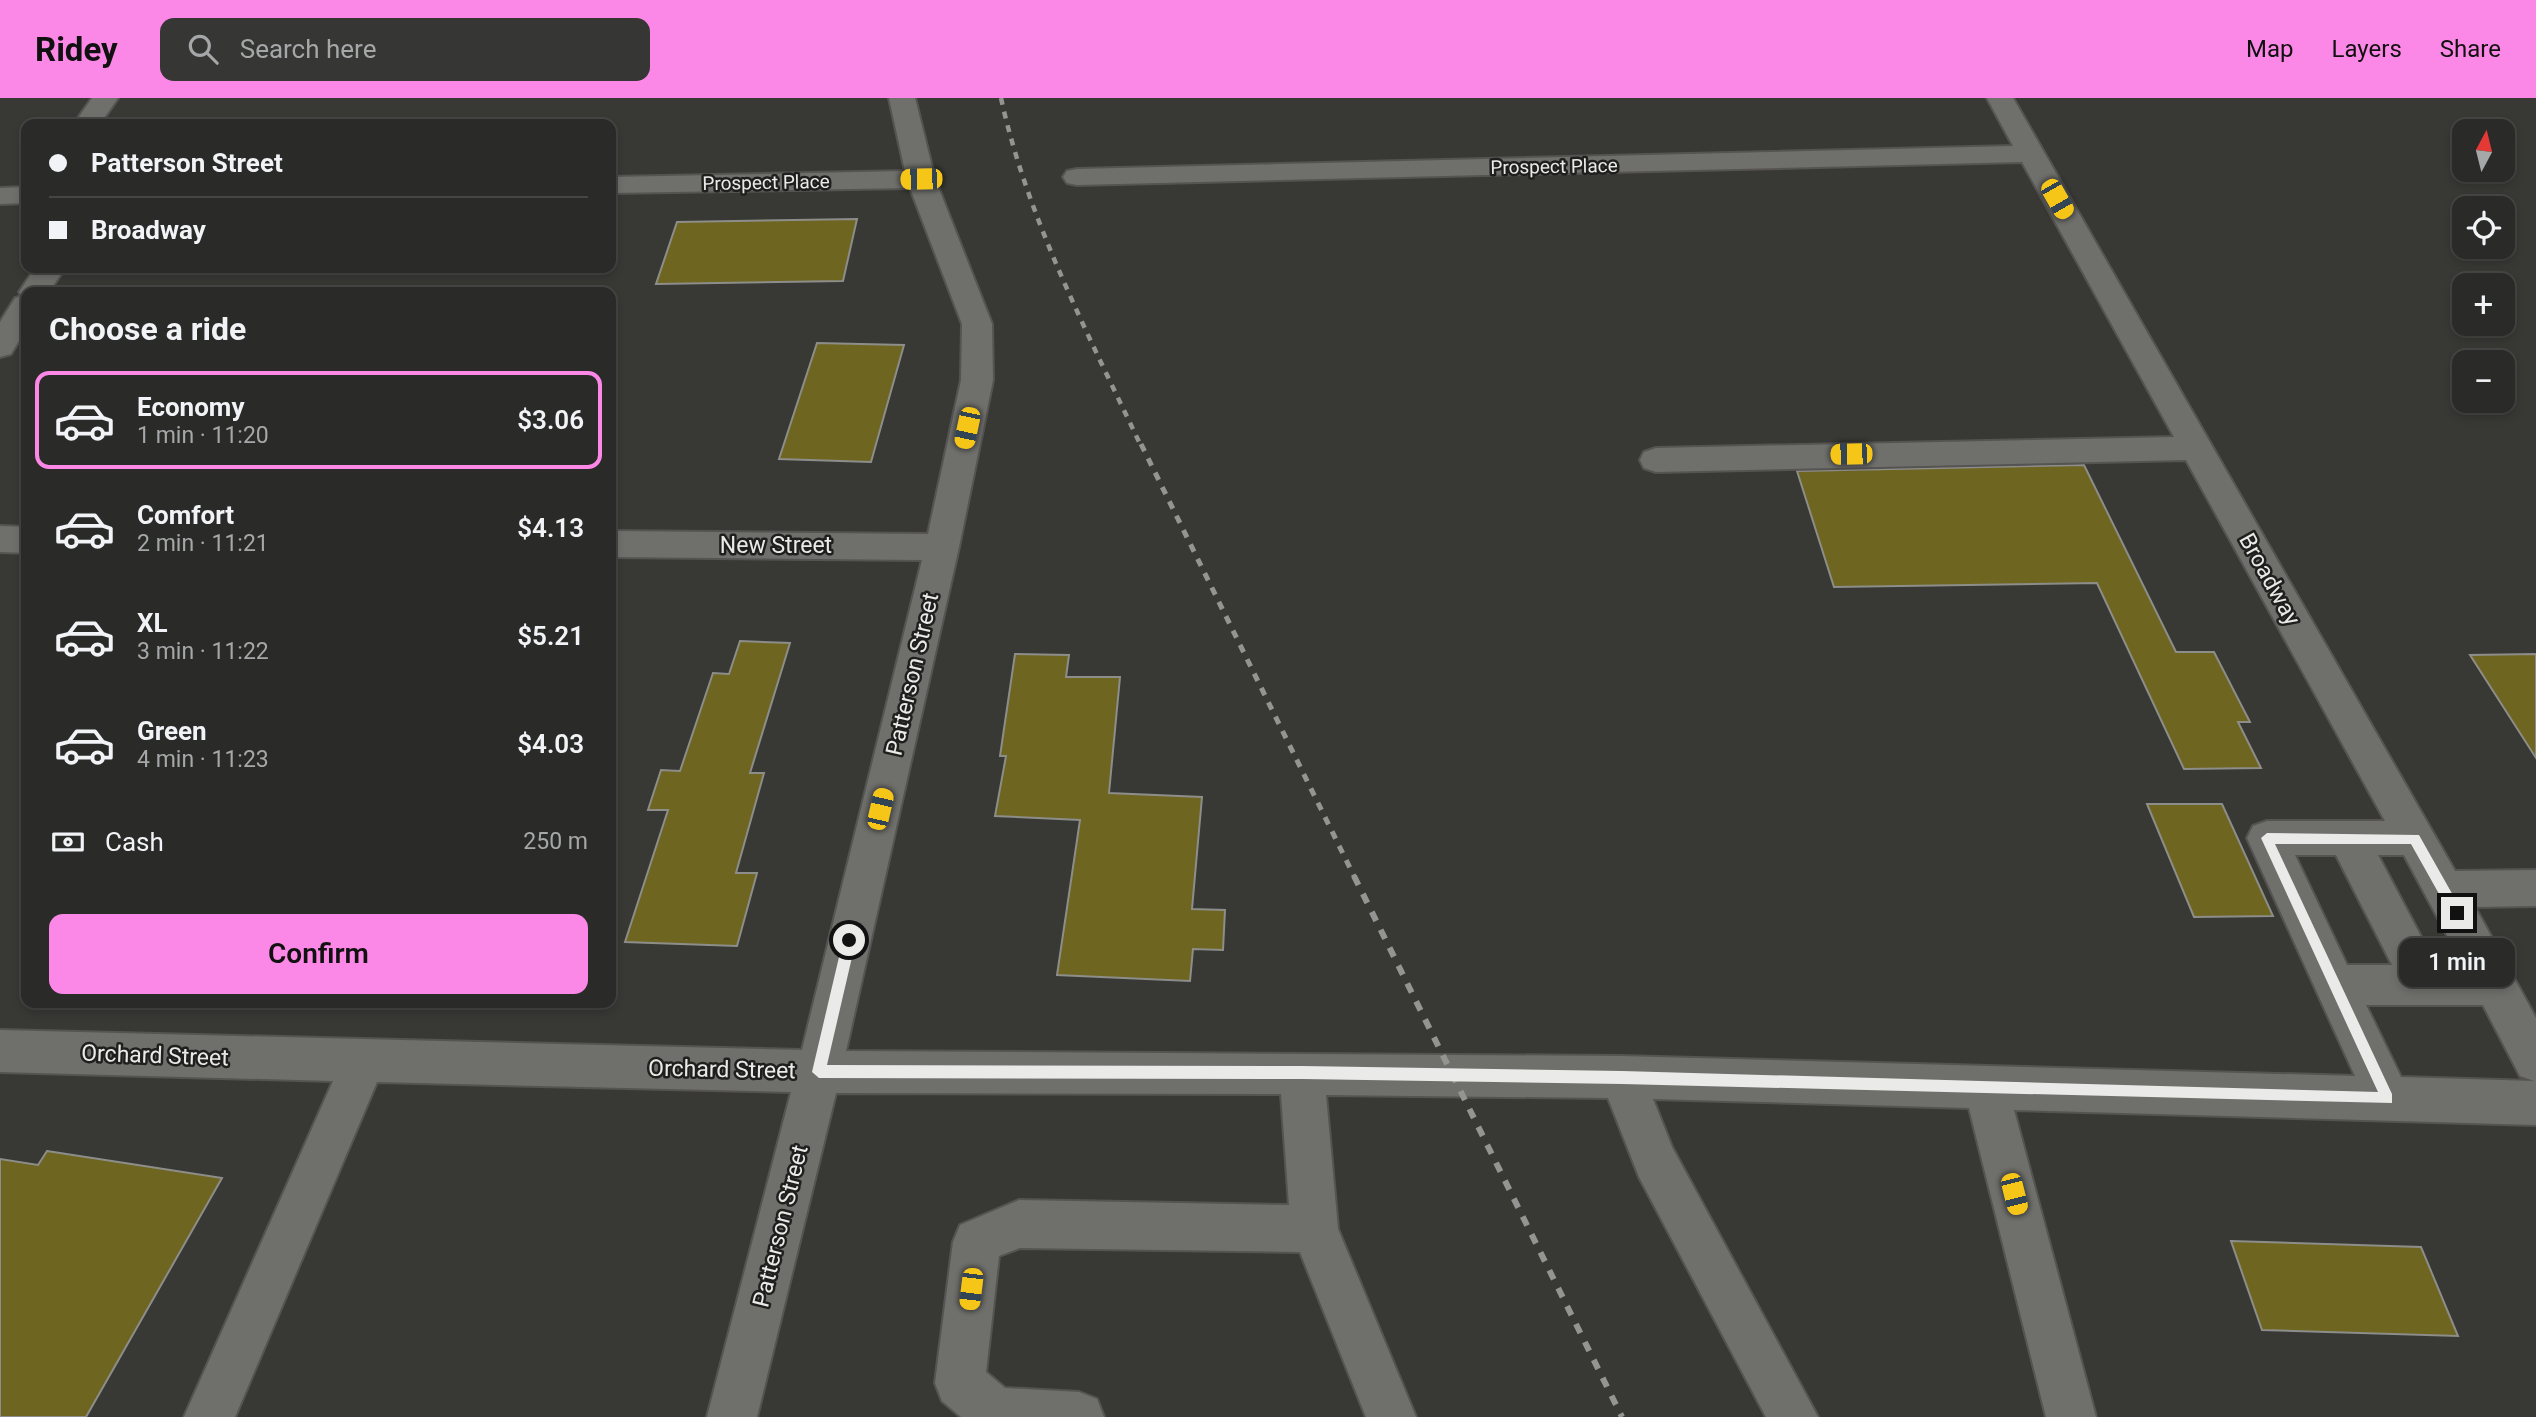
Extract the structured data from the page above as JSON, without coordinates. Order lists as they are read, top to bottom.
{
  "streets": {
    "street": [
      "Prospect Place",
      "New Street",
      "Broadway",
      "Patterson Street",
      "Orchard Street"
    ]
  },
  "crossings": [
    ["Prospect Place", "Broadway"],
    ["Prospect Place", "Patterson Street"],
    ["New Street", "Patterson Street"],
    ["Patterson Street", "Orchard Street"]
  ],
  "north": "top",
  "page": {
    "header": "Ridey",
    "search": "Search here",
    "nav": ["Map", "Layers", "Share"],
    "map_buttons": ["+", "−"],
    "banner": ["Patterson Street", "Broadway"],
    "heading": "Choose a ride",
    "list": [
      {
        "name": "Economy",
        "note": "1 min · 11:20",
        "value": "$3.06"
      },
      {
        "name": "Comfort",
        "note": "2 min · 11:21",
        "value": "$4.13"
      },
      {
        "name": "XL",
        "note": "3 min · 11:22",
        "value": "$5.21"
      },
      {
        "name": "Green",
        "note": "4 min · 11:23",
        "value": "$4.03"
      }
    ],
    "pay": ["Cash", "250 m"],
    "buttons": "Confirm",
    "bubble": "1 min"
  }
}
